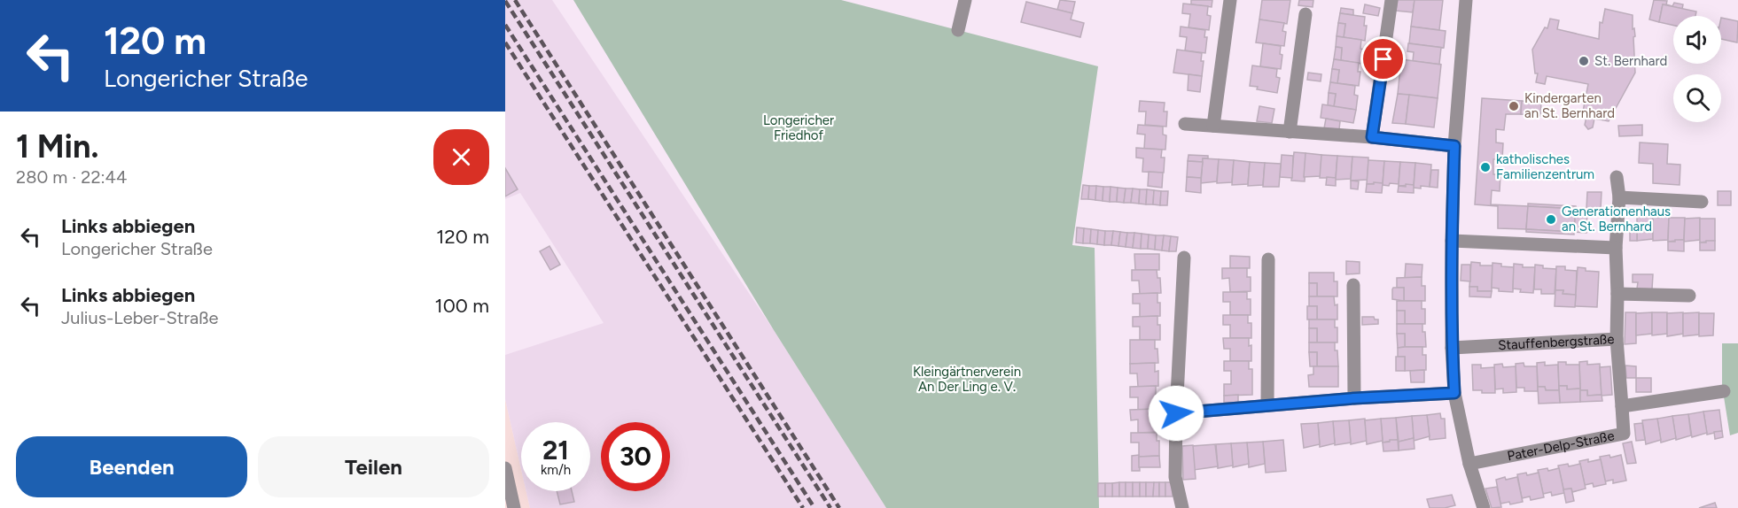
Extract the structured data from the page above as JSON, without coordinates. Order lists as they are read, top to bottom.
{
  "streets": {
    "street": ["Stauffenbergstraße", "Pater-Delp-Straße"]
  },
  "crossings": [
    ["Stauffenbergstraße", "Pater-Delp-Straße"]
  ],
  "parks": ["Longericher Friedhof", "Kleingärtnerverein An Der Ling e. V."],
  "places": [
    "St. Bernhard",
    "Kindergarten an St. Bernhard",
    "katholisches Familienzentrum",
    "Generationenhaus an St. Bernhard"
  ],
  "page": {
    "turn": ["120 m", "Longericher Straße"],
    "heading": ["1 Min.", "280 m · 22:44"],
    "list": [
      {
        "name": "Links abbiegen",
        "note": "Longericher Straße",
        "value": "120 m"
      },
      {
        "name": "Links abbiegen",
        "note": "Julius-Leber-Straße",
        "value": "100 m"
      }
    ],
    "speed": "21 km/h",
    "limit": "30",
    "buttons": ["Beenden", "Teilen"]
  }
}
